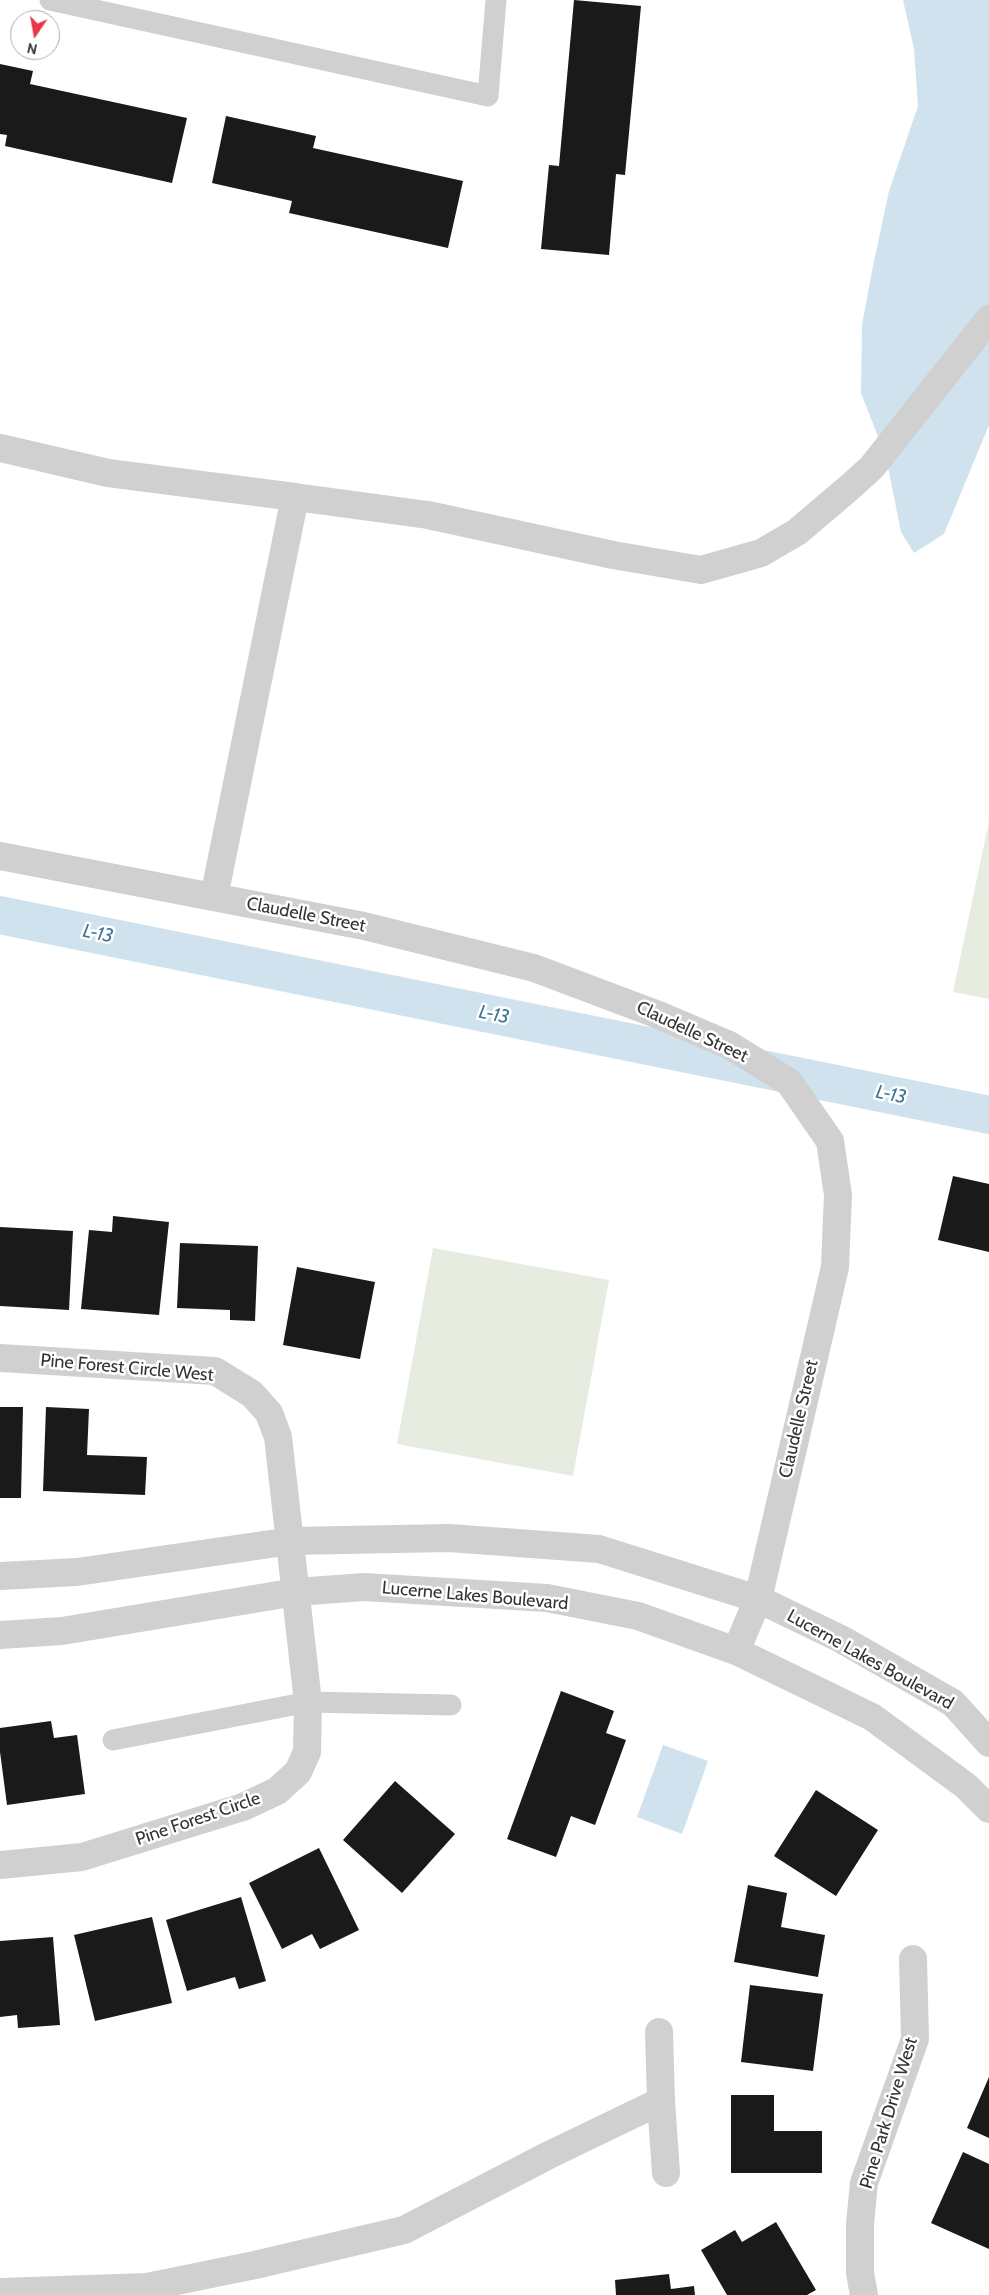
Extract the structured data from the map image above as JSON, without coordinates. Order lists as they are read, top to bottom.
{
  "streets": {
    "street": [
      "Claudelle Street",
      "Pine Forest Circle West",
      "Lucerne Lakes Boulevard",
      "Pine Forest Circle",
      "Pine Park Drive West"
    ]
  },
  "crossings": [
    ["Claudelle Street", "Lucerne Lakes Boulevard"],
    ["Pine Forest Circle West", "Lucerne Lakes Boulevard"],
    ["Pine Forest Circle West", "Pine Forest Circle"],
    ["Lucerne Lakes Boulevard", "Pine Forest Circle"]
  ],
  "water": ["L-13"],
  "north": "bottom"
}
